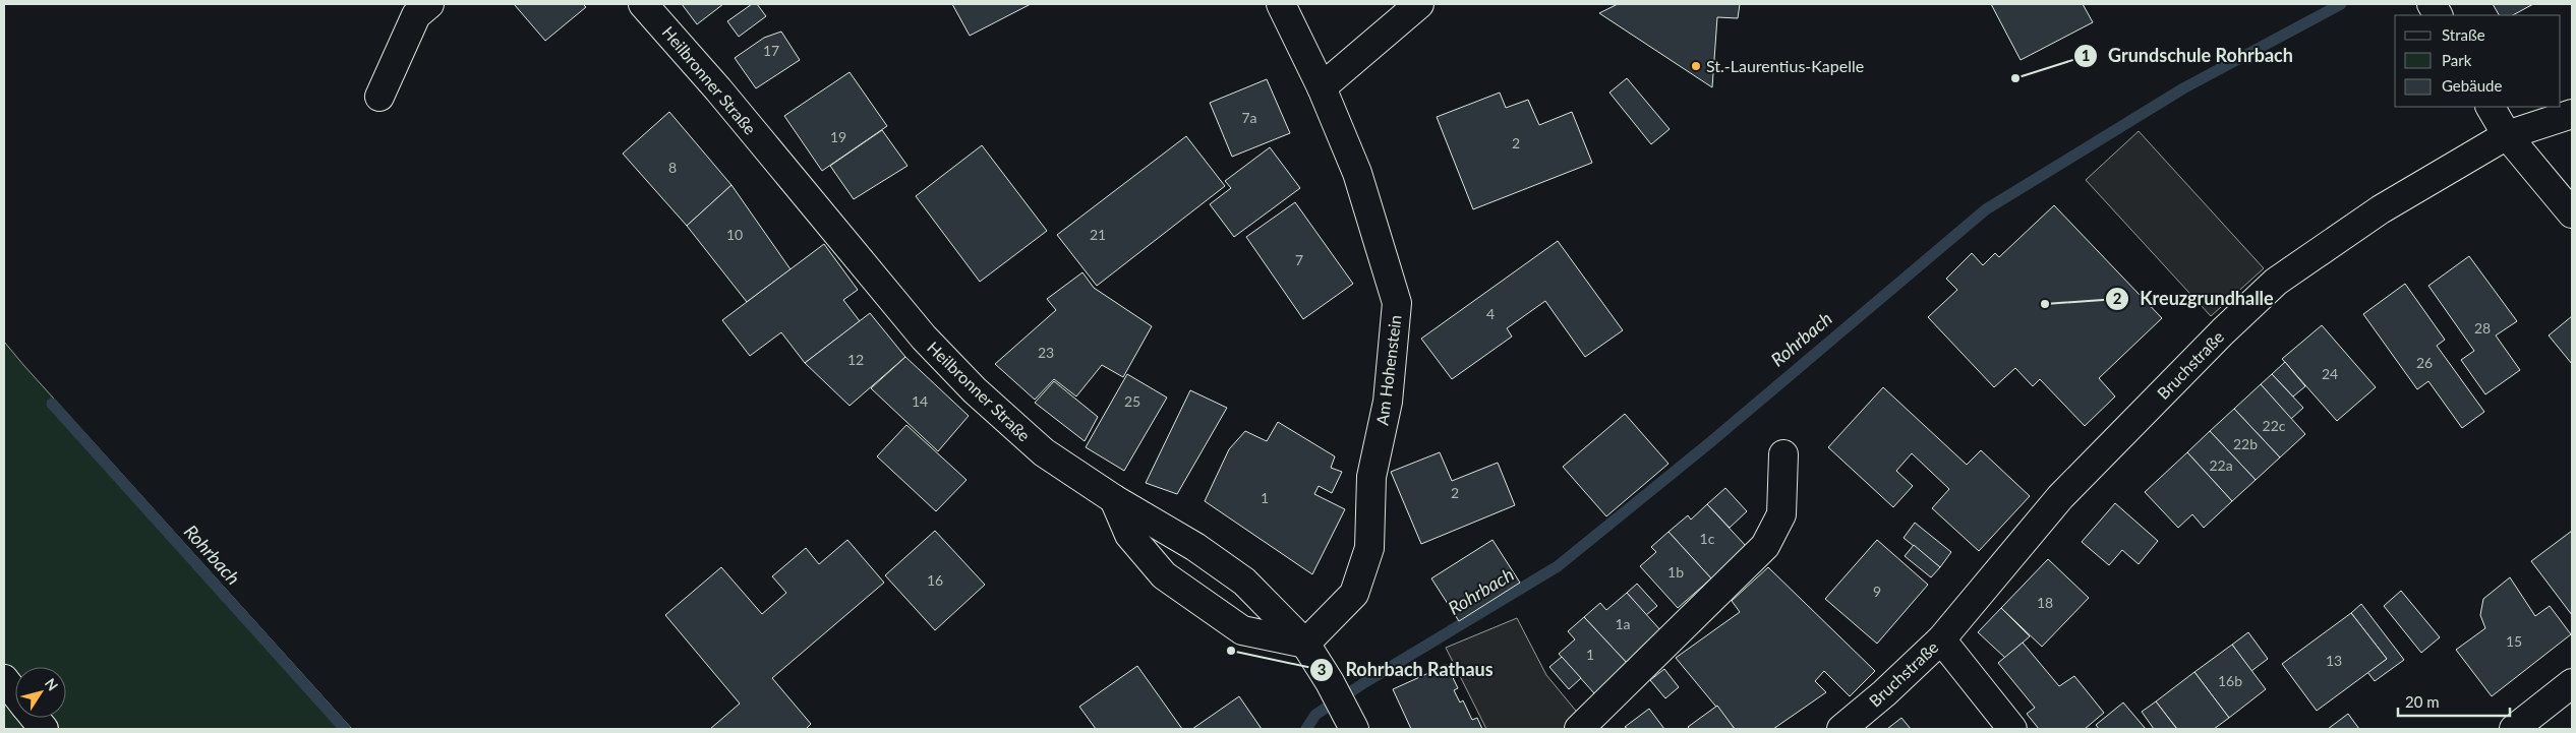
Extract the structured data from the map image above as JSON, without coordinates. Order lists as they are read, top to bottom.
{
  "streets": {
    "street": ["Heilbronner Straße", "Bruchstraße", "Am Hohenstein"]
  },
  "crossings": [
    ["Heilbronner Straße", "Am Hohenstein"]
  ],
  "water": ["Rohrbach"],
  "places": [
    "St.-Laurentius-Kapelle",
    "Grundschule Rohrbach",
    "Kreuzgrundhalle",
    "Rohrbach Rathaus"
  ],
  "house_numbers": [
    "17",
    "7a",
    "19",
    "2",
    "8",
    "10",
    "21",
    "7",
    "4",
    "28",
    "23",
    "12",
    "26",
    "24",
    "14",
    "25",
    "22c",
    "22b",
    "22a",
    "2",
    "1",
    "1c",
    "1b",
    "16",
    "9",
    "18",
    "1a",
    "15",
    "1",
    "13",
    "16b"
  ],
  "legend": ["Straße", "Park", "Gebäude"],
  "scale_bar": "20 m",
  "north": "top right"
}
